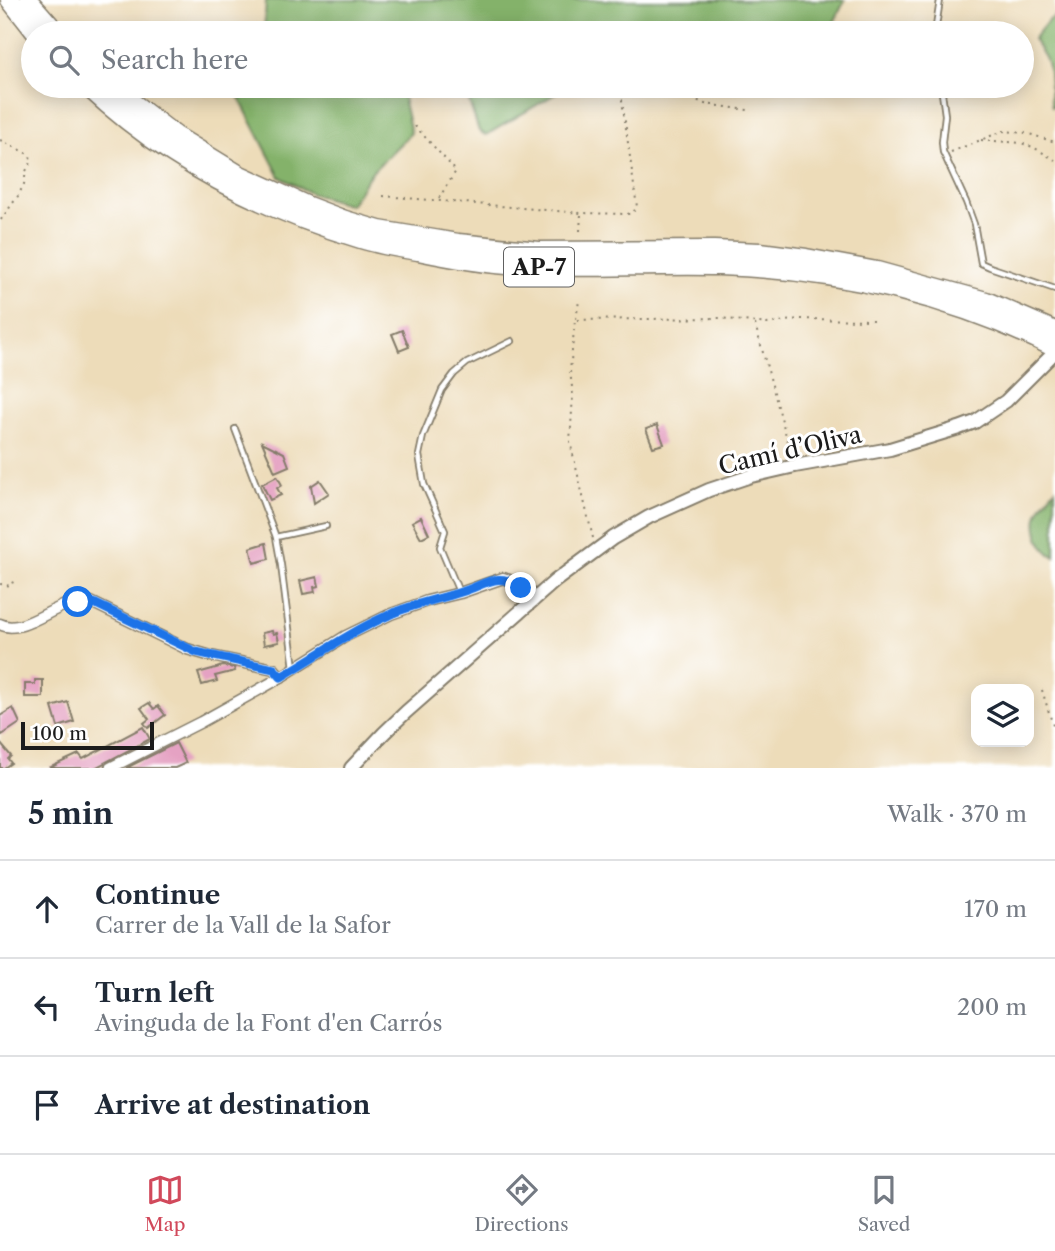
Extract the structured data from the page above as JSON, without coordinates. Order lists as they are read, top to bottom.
{
  "streets": {
    "highway": ["AP-7"],
    "street": ["Camí d’Oliva"]
  },
  "crossings": [
    ["AP-7", "Camí d’Oliva"]
  ],
  "scale_bar": "100 m",
  "page": {
    "search": "Search here",
    "scale": "100 m",
    "heading": ["5 min", "Walk · 370 m"],
    "list": [
      ["Continue", "Carrer de la Vall de la Safor", "170 m"],
      ["Turn left", "Avinguda de la Font d'en Carrós", "200 m"],
      "Arrive at destination"
    ],
    "nav": ["Map", "Directions", "Saved"]
  }
}
